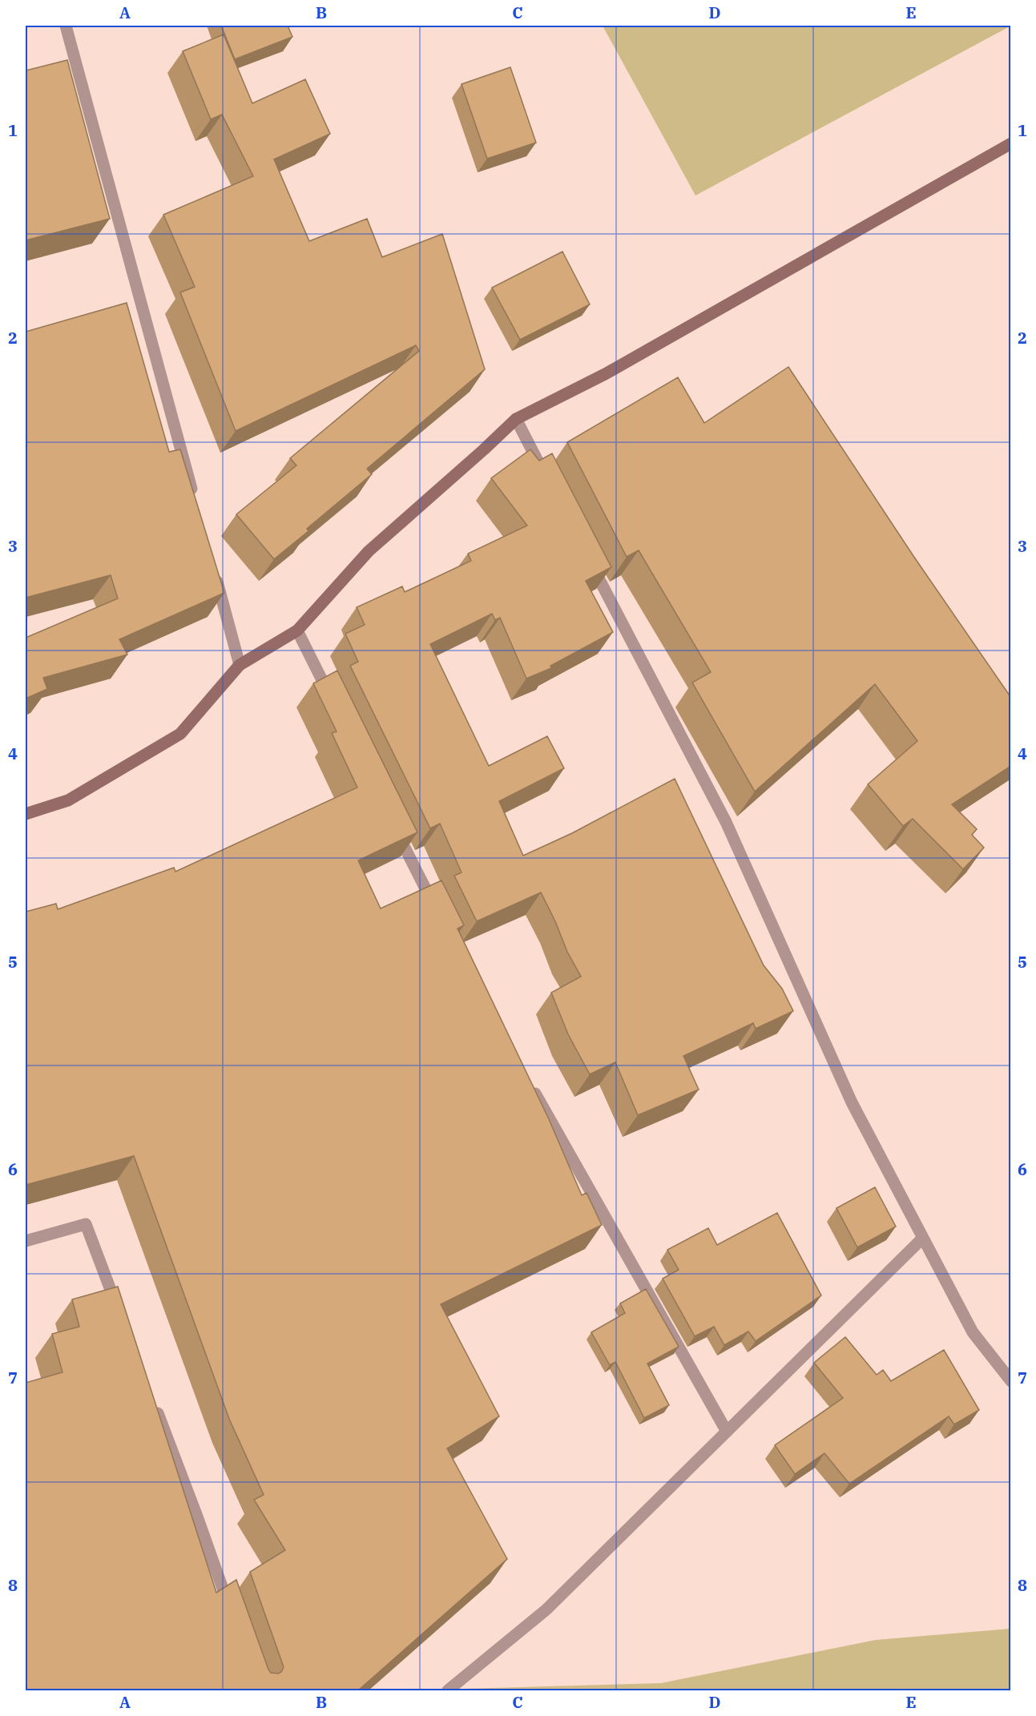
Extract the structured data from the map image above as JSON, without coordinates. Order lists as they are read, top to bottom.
{
  "grid": {
    "columns": [
      "A",
      "B",
      "C",
      "D",
      "E"
    ],
    "rows": [
      "1",
      "2",
      "3",
      "4",
      "5",
      "6",
      "7",
      "8"
    ]
  }
}
